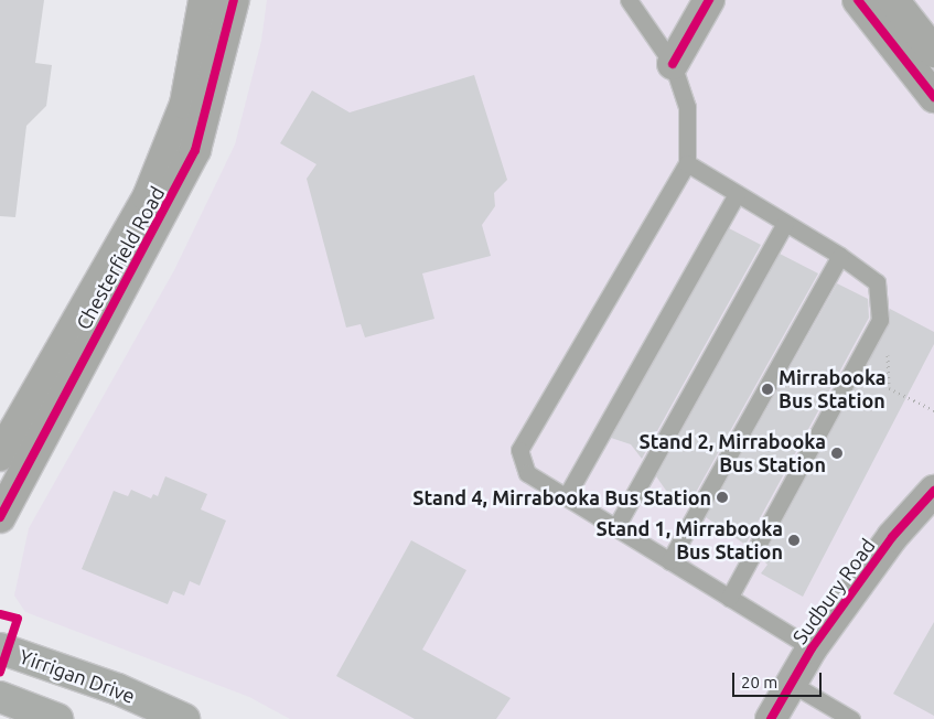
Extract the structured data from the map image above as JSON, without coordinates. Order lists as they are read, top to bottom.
{
  "streets": {
    "main road": ["Yirrigan Drive"],
    "street": ["Chesterfield Road", "Sudbury Road"]
  },
  "places": [
    "Mirrabooka Bus Station",
    "Stand 2, Mirrabooka Bus Station",
    "Stand 4, Mirrabooka Bus Station",
    "Stand 1, Mirrabooka Bus Station"
  ],
  "scale_bar": "20 m"
}
